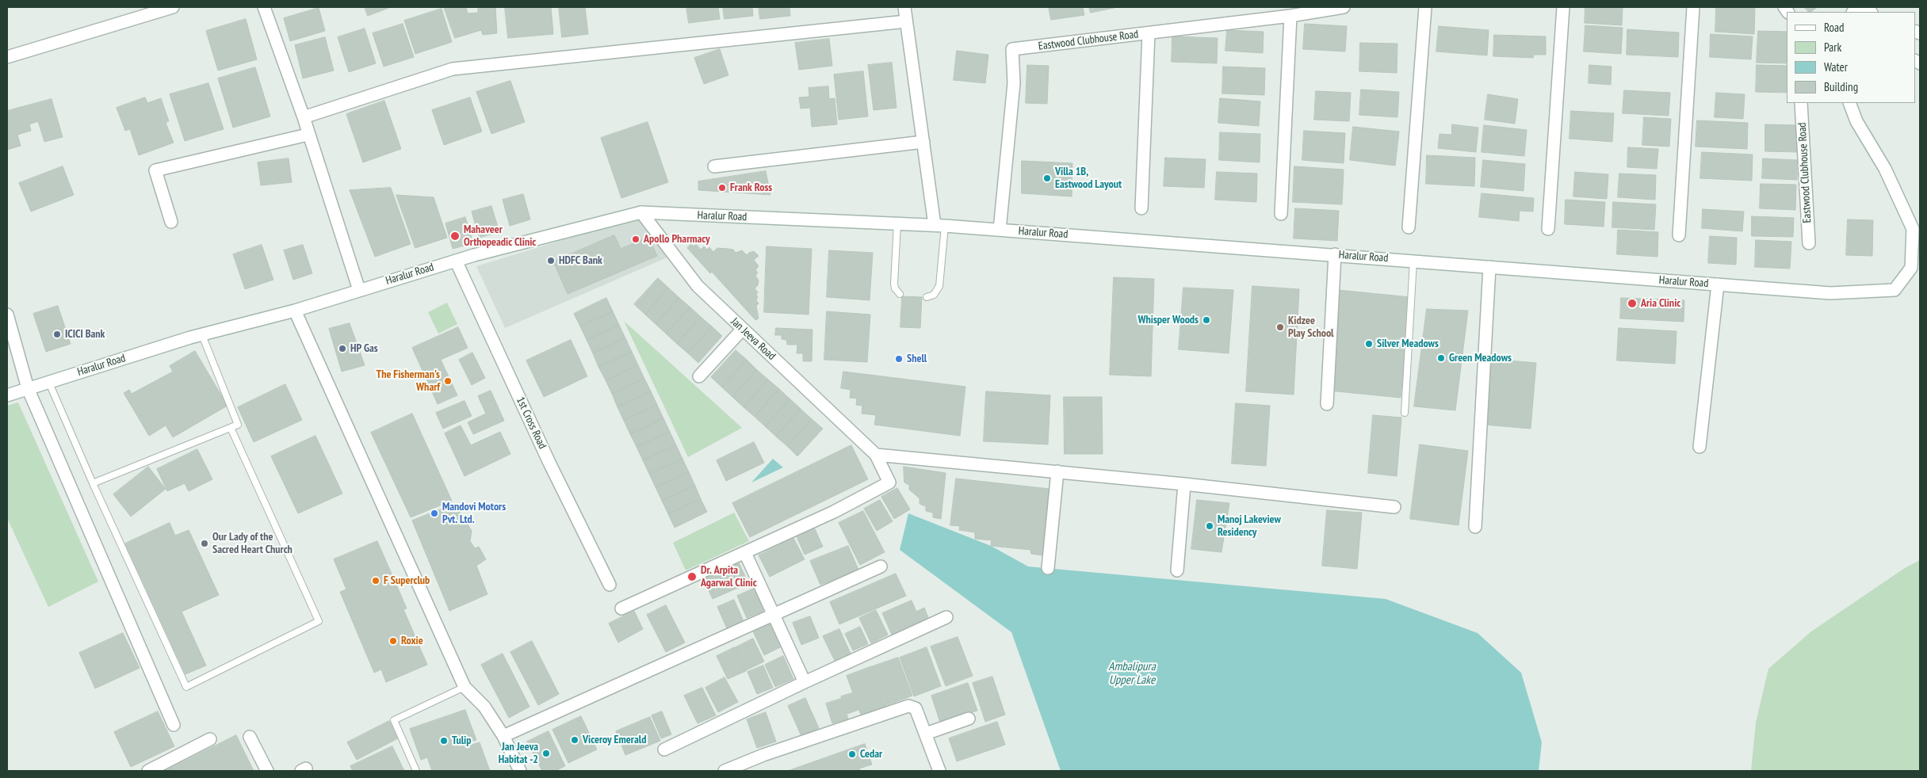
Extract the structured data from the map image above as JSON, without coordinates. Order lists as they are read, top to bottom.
{
  "streets": {
    "street": [
      "Eastwood Clubhouse Road",
      "Haralur Road",
      "Jan Jeeva Road",
      "1st Cross Road"
    ]
  },
  "crossings": [
    ["Eastwood Clubhouse Road", "Haralur Road"],
    ["Haralur Road", "Jan Jeeva Road"],
    ["Haralur Road", "1st Cross Road"]
  ],
  "water": ["Ambalipura Upper Lake"],
  "places": [
    "Villa 1B, Eastwood Layout",
    "Frank Ross",
    "Mahaveer Orthopeadic Clinic",
    "Apollo Pharmacy",
    "HDFC Bank",
    "Aria Clinic",
    "Whisper Woods",
    "Kidzee Play School",
    "ICICI Bank",
    "Silver Meadows",
    "HP Gas",
    "Green Meadows",
    "Shell",
    "The Fisherman's Wharf",
    "Mandovi Motors Pvt. Ltd.",
    "Manoj Lakeview Residency",
    "Our Lady of the Sacred Heart Church",
    "Dr. Arpita Agarwal Clinic",
    "F Superclub",
    "Roxie",
    "Viceroy Emerald",
    "Tulip",
    "Jan Jeeva Habitat -2",
    "Cedar"
  ],
  "legend": [
    "Road",
    "Park",
    "Water",
    "Building"
  ]
}
